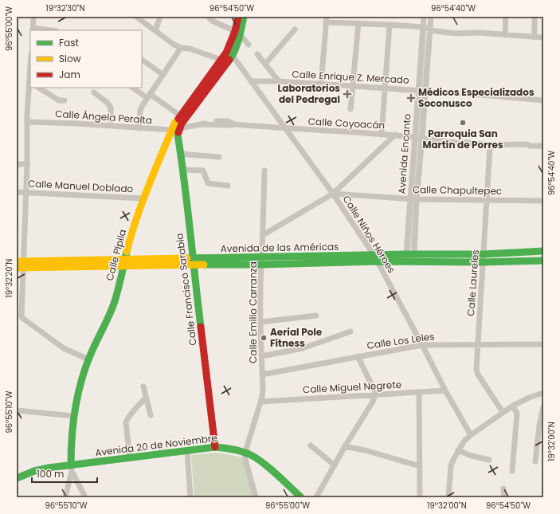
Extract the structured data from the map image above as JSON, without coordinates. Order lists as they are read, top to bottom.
{
  "streets": {
    "main road": [
      "Avenida de las Américas",
      "Calle Pípila",
      "Calle Francisco Sarabia",
      "Avenida 20 de Noviembre"
    ],
    "street": [
      "Calle Enrique Z. Mercado",
      "Calle Ángela Peralta",
      "Calle Coyoacán",
      "Avenida Encanto",
      "Calle Manuel Doblado",
      "Calle Chapultepec",
      "Calle Niños Héroes",
      "Calle Laureles",
      "Calle Emilio Carranza",
      "Calle Los Leles",
      "Calle Miguel Negrete"
    ]
  },
  "crossings": [
    ["Calle Enrique Z. Mercado", "Avenida Encanto"],
    ["Calle Enrique Z. Mercado", "Calle Niños Héroes"],
    ["Calle Ángela Peralta", "Calle Coyoacán"],
    ["Calle Ángela Peralta", "Calle Pípila"],
    ["Calle Ángela Peralta", "Calle Francisco Sarabia"],
    ["Calle Coyoacán", "Avenida Encanto"],
    ["Calle Coyoacán", "Calle Niños Héroes"],
    ["Calle Coyoacán", "Calle Pípila"],
    ["Calle Coyoacán", "Calle Laureles"],
    ["Calle Coyoacán", "Calle Francisco Sarabia"],
    ["Avenida Encanto", "Calle Chapultepec"],
    ["Avenida Encanto", "Avenida de las Américas"],
    ["Calle Manuel Doblado", "Calle Pípila"],
    ["Calle Chapultepec", "Calle Niños Héroes"],
    ["Calle Chapultepec", "Calle Laureles"],
    ["Calle Niños Héroes", "Avenida de las Américas"],
    ["Calle Niños Héroes", "Calle Pípila"],
    ["Calle Niños Héroes", "Calle Los Leles"],
    ["Calle Niños Héroes", "Calle Miguel Negrete"],
    ["Avenida de las Américas", "Calle Pípila"],
    ["Avenida de las Américas", "Calle Laureles"],
    ["Avenida de las Américas", "Calle Francisco Sarabia"],
    ["Avenida de las Américas", "Calle Emilio Carranza"],
    ["Calle Pípila", "Calle Francisco Sarabia"],
    ["Calle Pípila", "Avenida 20 de Noviembre"],
    ["Calle Laureles", "Calle Los Leles"],
    ["Calle Francisco Sarabia", "Avenida 20 de Noviembre"],
    ["Calle Emilio Carranza", "Calle Los Leles"],
    ["Calle Emilio Carranza", "Calle Miguel Negrete"],
    ["Calle Emilio Carranza", "Avenida 20 de Noviembre"]
  ],
  "places": {
    "health": ["Laboratorios del Pedregal", "Médicos Especializados Soconusco"],
    "other": ["Parroquia San Martín de Porres", "Aerial Pole Fitness"]
  },
  "legend": ["Fast", "Slow", "Jam"],
  "scale_bar": "100 m",
  "coordinates": [
    "19°32'30\"N",
    "96°54'50\"W",
    "96°54'40\"W",
    "96°55'00\"W",
    "19°32'20\"N",
    "96°55'10\"W",
    "19°32'00\"N"
  ]
}
